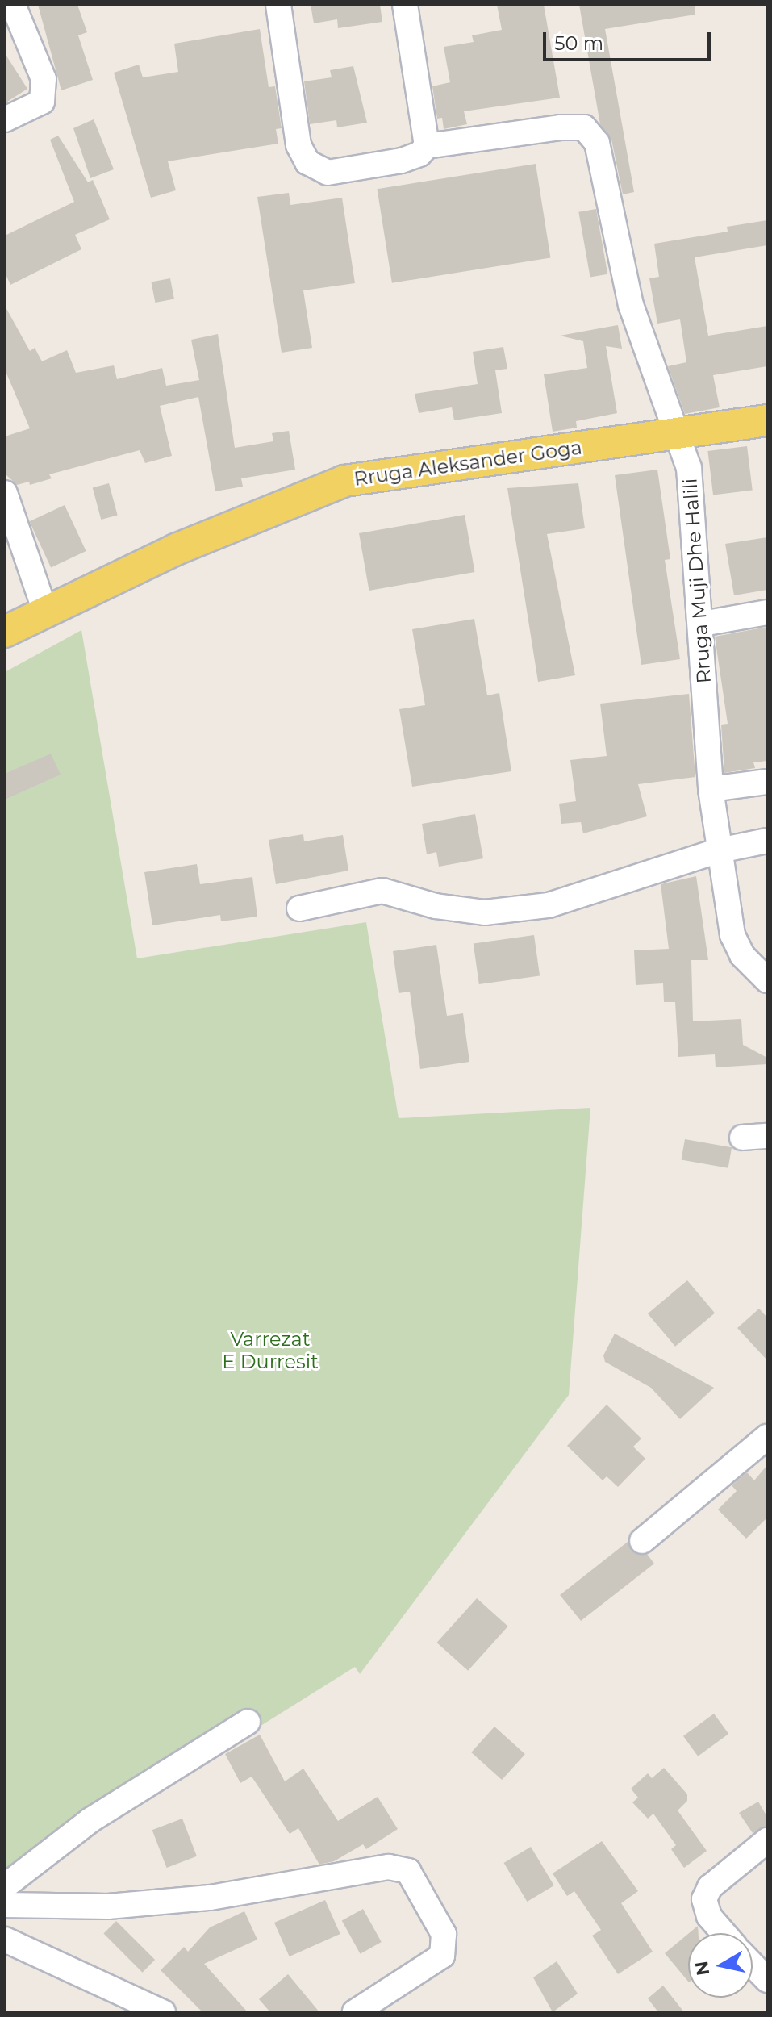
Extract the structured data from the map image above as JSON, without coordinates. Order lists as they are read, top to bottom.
{
  "streets": {
    "main road": ["Rruga Aleksander Goga"],
    "street": ["Rruga Muji Dhe Halili"]
  },
  "crossings": [
    ["Rruga Aleksander Goga", "Rruga Muji Dhe Halili"]
  ],
  "parks": ["Varrezat E Durresit"],
  "scale_bar": "50 m",
  "north": "left"
}
